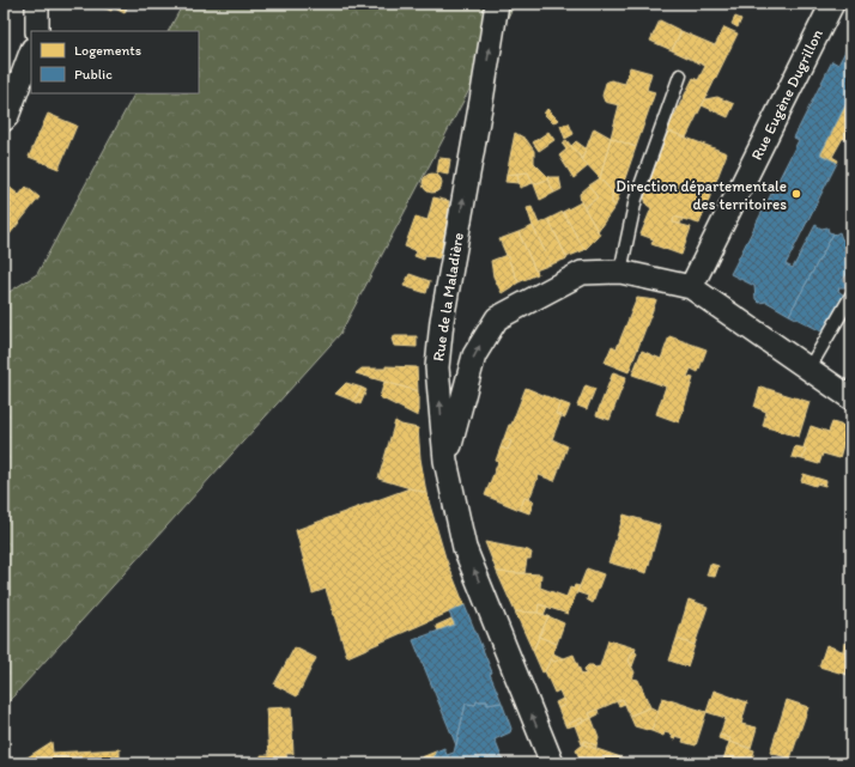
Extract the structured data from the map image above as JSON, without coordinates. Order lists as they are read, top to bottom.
{
  "streets": {
    "street": ["Rue Eugène Dugrillon", "Rue de la Maladière"]
  },
  "one_way": ["Rue de la Maladière"],
  "places": ["Direction départementale des territoires"],
  "legend": ["Logements", "Public"]
}
